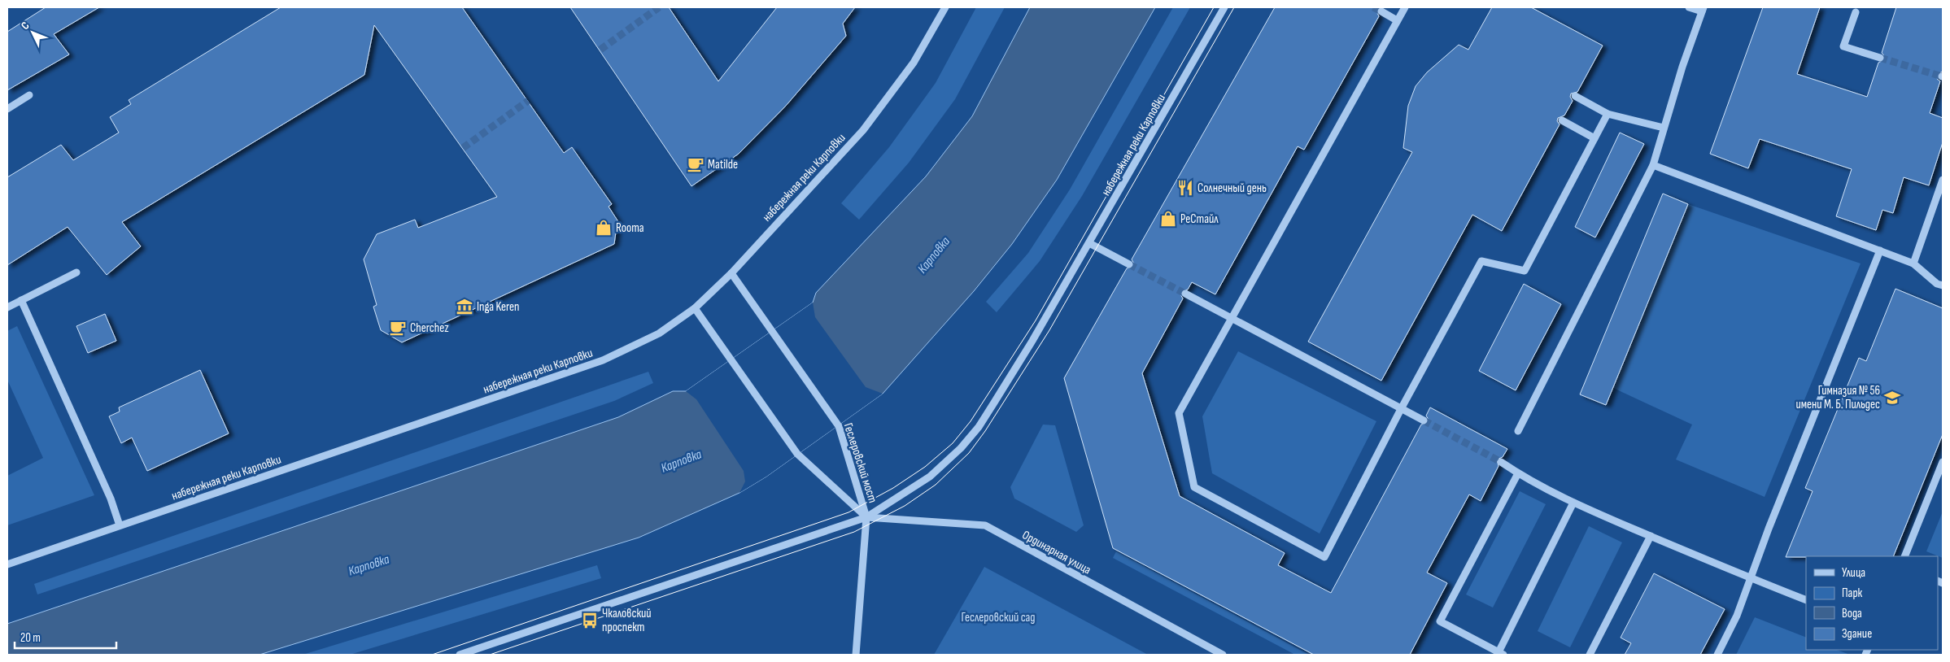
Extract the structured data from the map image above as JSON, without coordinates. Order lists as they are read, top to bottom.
{
  "streets": {
    "street": ["набережная реки Карповки", "Геслеровский мост", "Ординарная улица"]
  },
  "crossings": [
    ["набережная реки Карповки", "Геслеровский мост"],
    ["набережная реки Карповки", "Ординарная улица"],
    ["Геслеровский мост", "Ординарная улица"]
  ],
  "water": ["Карповка"],
  "parks": ["Геслеровский сад"],
  "places": {
    "cafe": ["Matilde", "Cherchez"],
    "restaurant": ["Солнечный день"],
    "shop": ["РеСтайл", "Rooma"],
    "museum": ["Inga Keren"],
    "school or university": ["Гимназия № 56 имени М. Б. Пильдес"],
    "bus stop": ["Чкаловский проспект"]
  },
  "legend": [
    "Улица",
    "Парк",
    "Вода",
    "Здание"
  ],
  "scale_bar": "20 m",
  "north": "top left"
}
